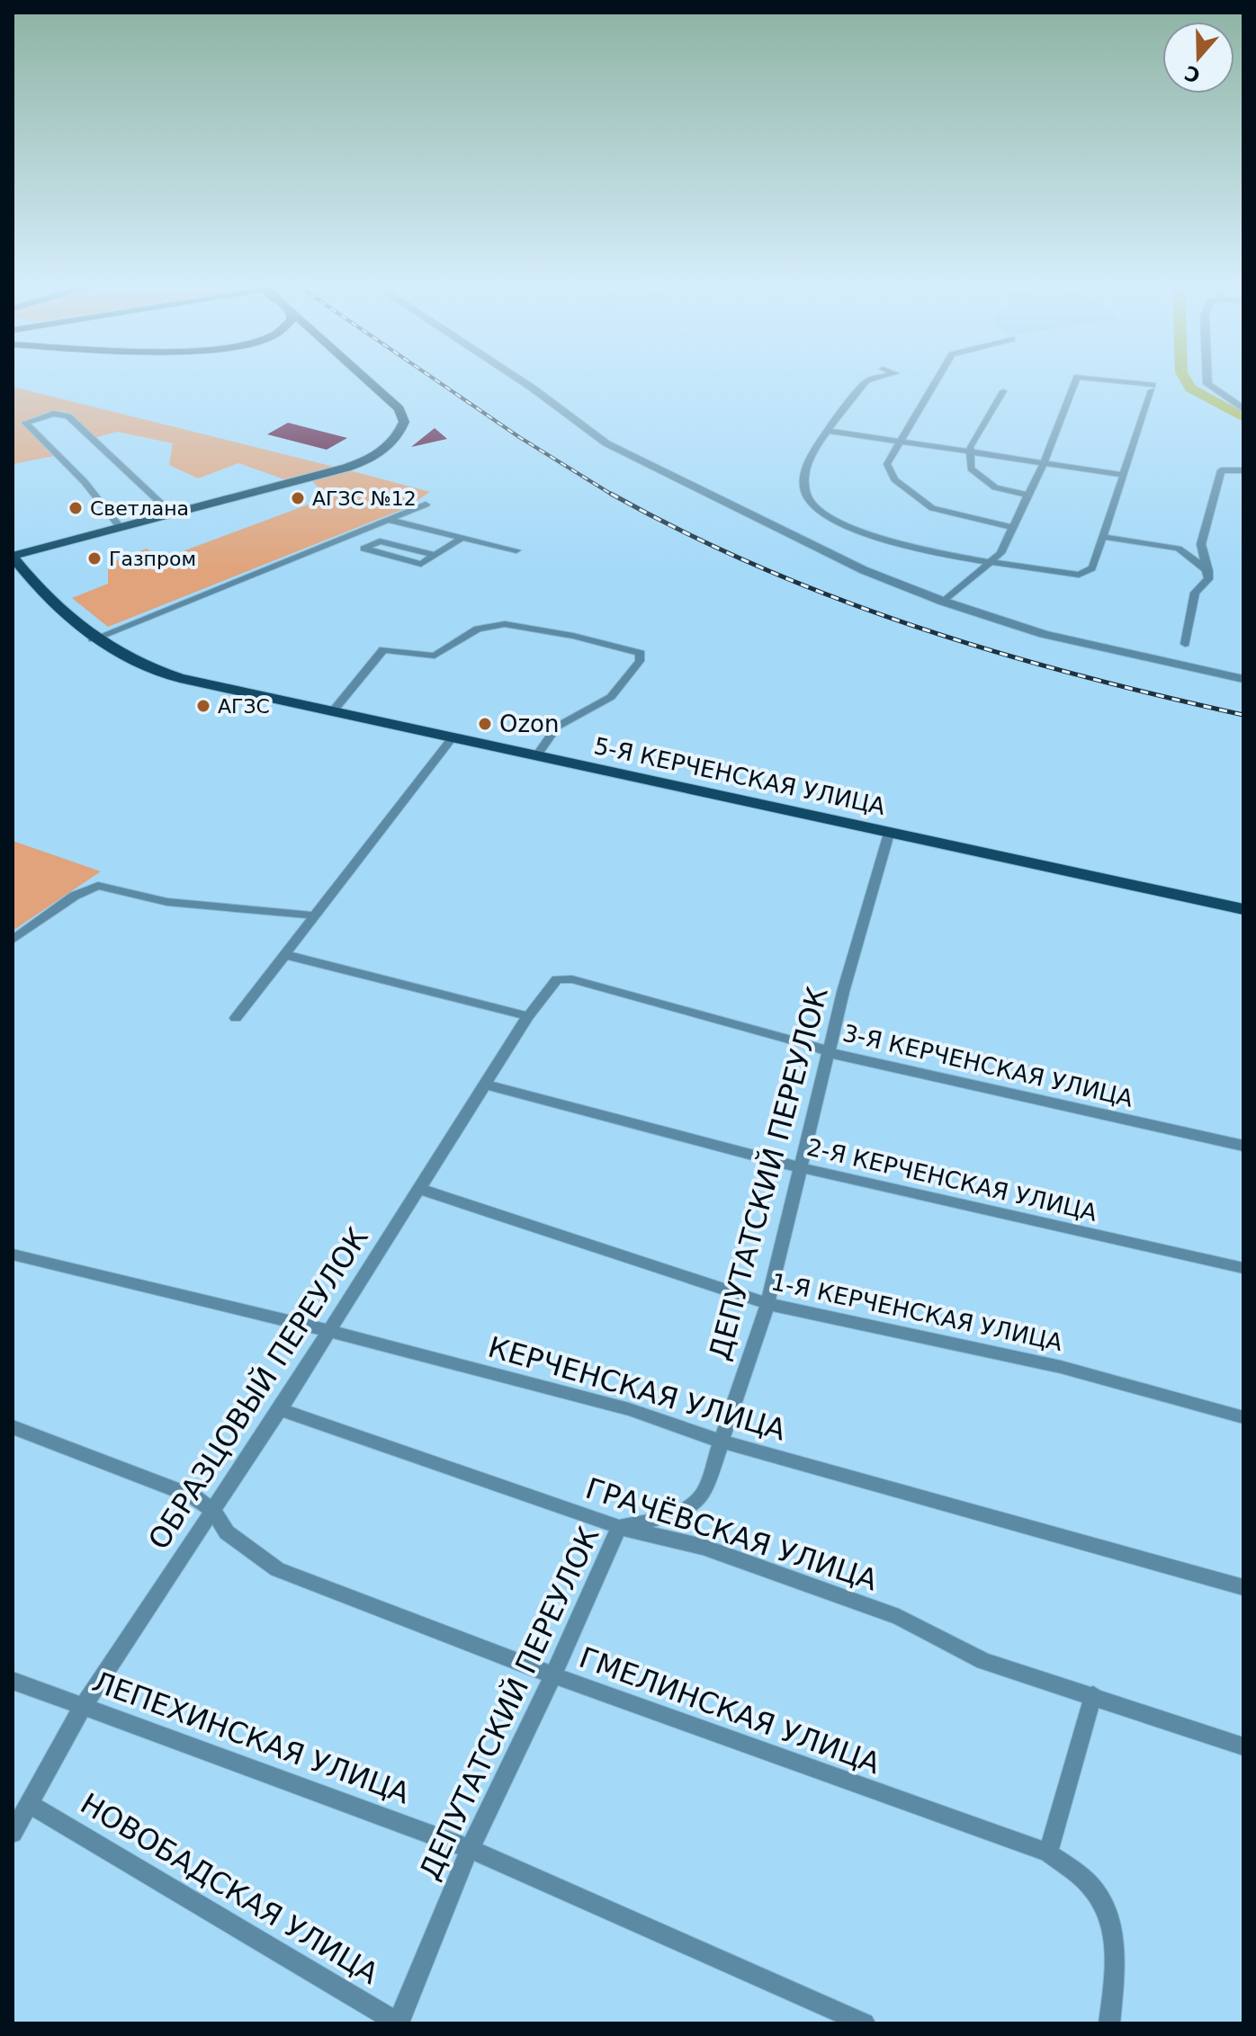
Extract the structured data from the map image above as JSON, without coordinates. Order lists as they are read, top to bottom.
{
  "streets": {
    "main road": ["5-Я КЕРЧЕНСКАЯ УЛИЦА"],
    "street": [
      "3-Я КЕРЧЕНСКАЯ УЛИЦА",
      "ДЕПУТАТСКИЙ ПЕРЕУЛОК",
      "2-Я КЕРЧЕНСКАЯ УЛИЦА",
      "1-Я КЕРЧЕНСКАЯ УЛИЦА",
      "ОБРАЗЦОВЫЙ ПЕРЕУЛОК",
      "КЕРЧЕНСКАЯ УЛИЦА",
      "ГРАЧЁВСКАЯ УЛИЦА",
      "ГМЕЛИНСКАЯ УЛИЦА",
      "ЛЕПЕХИНСКАЯ УЛИЦА",
      "НОВОБАДСКАЯ УЛИЦА"
    ]
  },
  "crossings": [
    ["5-Я КЕРЧЕНСКАЯ УЛИЦА", "ДЕПУТАТСКИЙ ПЕРЕУЛОК"],
    ["3-Я КЕРЧЕНСКАЯ УЛИЦА", "ДЕПУТАТСКИЙ ПЕРЕУЛОК"],
    ["3-Я КЕРЧЕНСКАЯ УЛИЦА", "ОБРАЗЦОВЫЙ ПЕРЕУЛОК"],
    ["ДЕПУТАТСКИЙ ПЕРЕУЛОК", "2-Я КЕРЧЕНСКАЯ УЛИЦА"],
    ["ДЕПУТАТСКИЙ ПЕРЕУЛОК", "1-Я КЕРЧЕНСКАЯ УЛИЦА"],
    ["ДЕПУТАТСКИЙ ПЕРЕУЛОК", "КЕРЧЕНСКАЯ УЛИЦА"],
    ["ДЕПУТАТСКИЙ ПЕРЕУЛОК", "ГРАЧЁВСКАЯ УЛИЦА"],
    ["ДЕПУТАТСКИЙ ПЕРЕУЛОК", "ГМЕЛИНСКАЯ УЛИЦА"],
    ["ДЕПУТАТСКИЙ ПЕРЕУЛОК", "ЛЕПЕХИНСКАЯ УЛИЦА"],
    ["ДЕПУТАТСКИЙ ПЕРЕУЛОК", "НОВОБАДСКАЯ УЛИЦА"],
    ["2-Я КЕРЧЕНСКАЯ УЛИЦА", "ОБРАЗЦОВЫЙ ПЕРЕУЛОК"],
    ["1-Я КЕРЧЕНСКАЯ УЛИЦА", "ОБРАЗЦОВЫЙ ПЕРЕУЛОК"],
    ["ОБРАЗЦОВЫЙ ПЕРЕУЛОК", "КЕРЧЕНСКАЯ УЛИЦА"],
    ["ОБРАЗЦОВЫЙ ПЕРЕУЛОК", "ГРАЧЁВСКАЯ УЛИЦА"],
    ["ОБРАЗЦОВЫЙ ПЕРЕУЛОК", "ГМЕЛИНСКАЯ УЛИЦА"],
    ["ОБРАЗЦОВЫЙ ПЕРЕУЛОК", "ЛЕПЕХИНСКАЯ УЛИЦА"],
    ["ОБРАЗЦОВЫЙ ПЕРЕУЛОК", "НОВОБАДСКАЯ УЛИЦА"]
  ],
  "places": [
    "АГЗС №12",
    "Светлана",
    "Газпром",
    "АГЗС",
    "Ozon"
  ],
  "north": "bottom"
}
